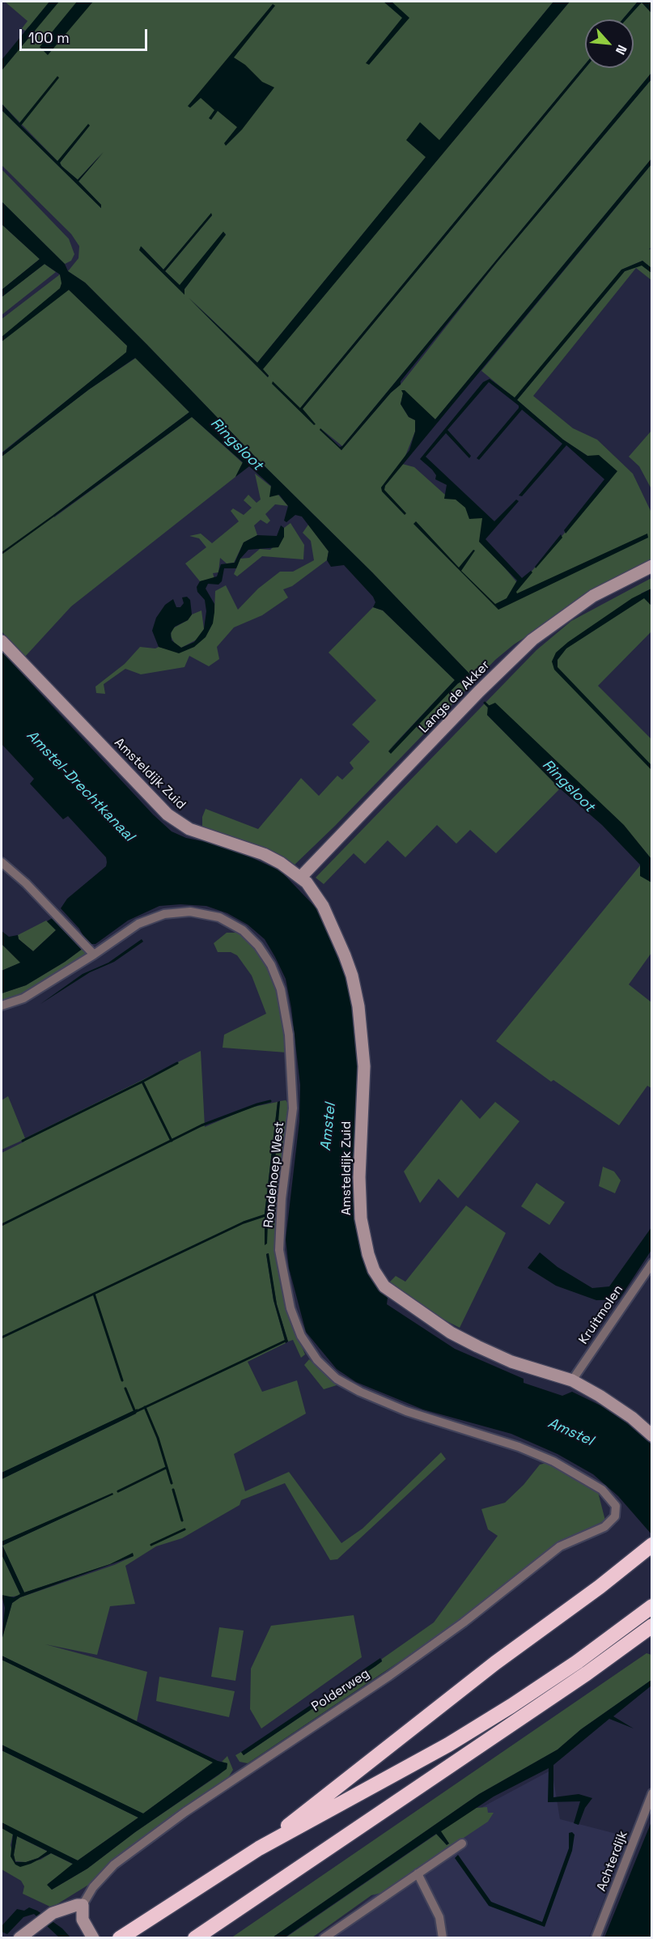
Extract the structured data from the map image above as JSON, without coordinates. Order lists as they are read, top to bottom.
{
  "streets": {
    "street": [
      "Langs de Akker",
      "Amsteldijk Zuid",
      "Rondehoep West",
      "Kruitmolen",
      "Polderweg",
      "Achterdijk"
    ]
  },
  "crossings": [
    ["Langs de Akker", "Amsteldijk Zuid"],
    ["Amsteldijk Zuid", "Kruitmolen"],
    ["Rondehoep West", "Polderweg"]
  ],
  "water": ["Ringsloot", "Amstel-Drechtkanaal", "Amstel"],
  "scale_bar": "100 m",
  "north": "bottom right"
}
